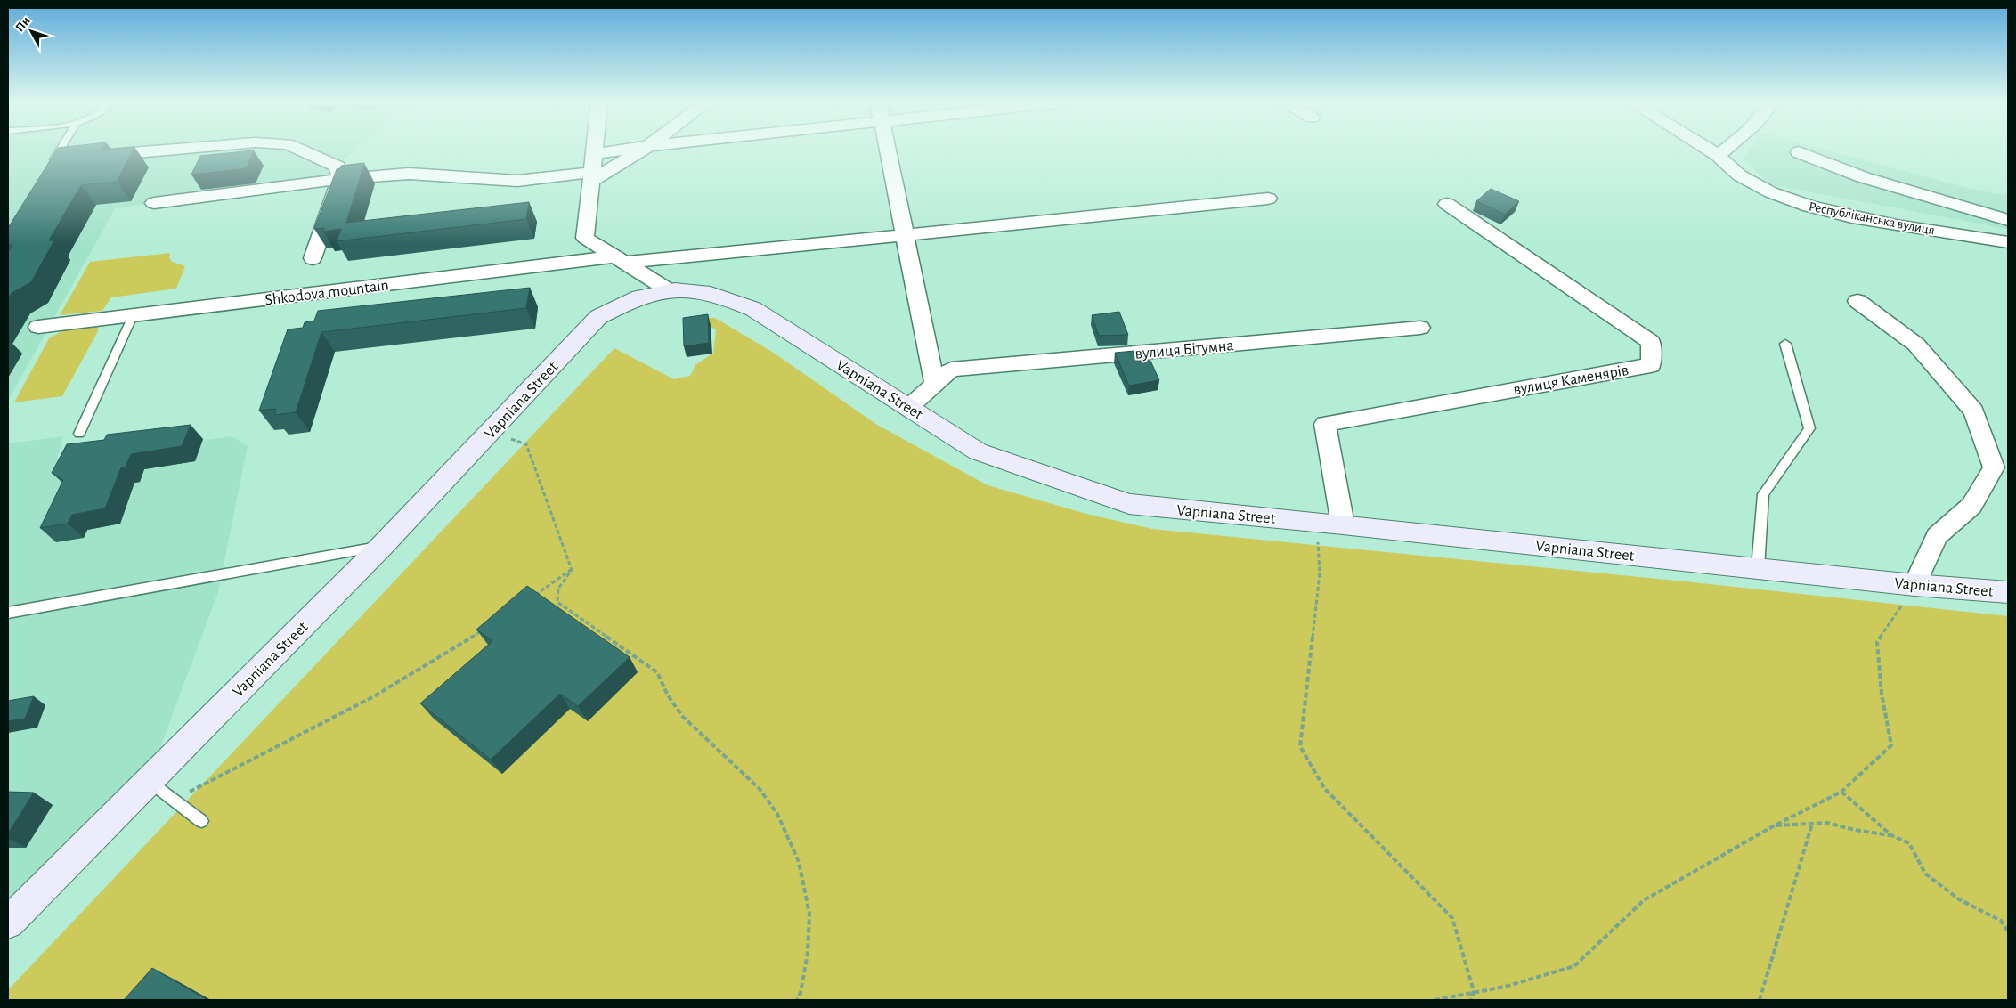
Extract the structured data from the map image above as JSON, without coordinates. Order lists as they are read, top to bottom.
{
  "streets": {
    "street": [
      "Республіканська вулиця",
      "Shkodova mountain",
      "вулиця Бітумна",
      "вулиця Каменярів",
      "Vapniana Street"
    ]
  },
  "crossings": [
    ["вулиця Бітумна", "Vapniana Street"],
    ["вулиця Каменярів", "Vapniana Street"]
  ],
  "north": "top left"
}
